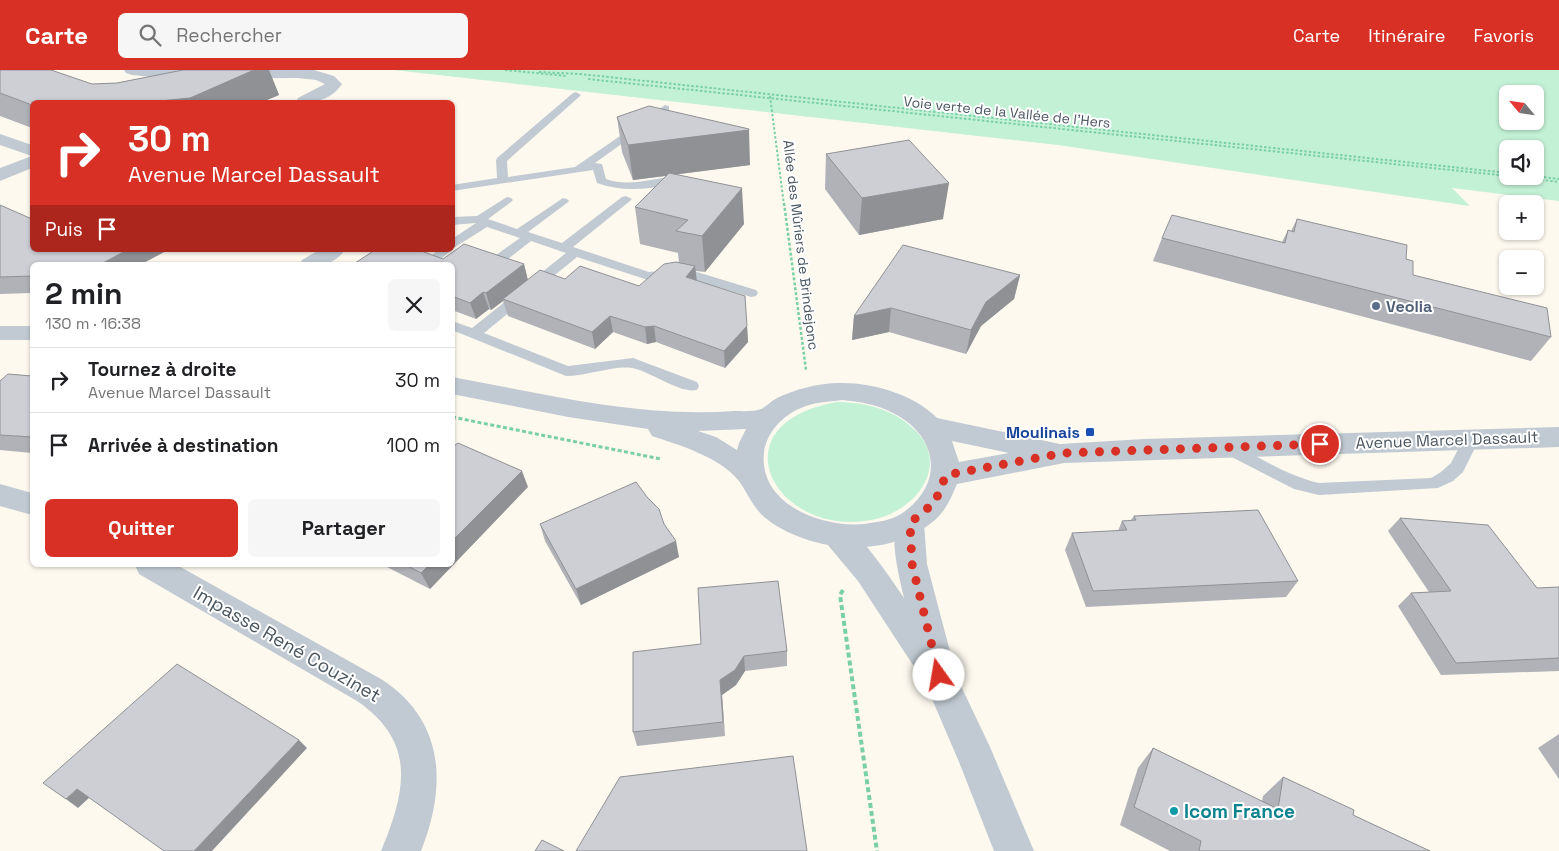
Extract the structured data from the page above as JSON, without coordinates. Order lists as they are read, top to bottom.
{
  "streets": {
    "street": ["Avenue Marcel Dassault", "Impasse René Couzinet"],
    "path": ["Voie verte de la Vallée de l'Hers", "Allée des Mûriers de Brindejonc"]
  },
  "crossings": [
    ["Voie verte de la Vallée de l'Hers", "Allée des Mûriers de Brindejonc"],
    ["Allée des Mûriers de Brindejonc", "Avenue Marcel Dassault"]
  ],
  "places": {
    "other": ["Veolia", "Icom France"],
    "transit": ["Moulinais"]
  },
  "north": "top left",
  "page": {
    "header": "Carte",
    "search": "Rechercher",
    "nav": ["Carte", "Itinéraire", "Favoris"],
    "map_buttons": ["+", "−"],
    "turn": ["30 m", "Avenue Marcel Dassault"],
    "then": "Puis",
    "heading": ["2 min", "130 m · 16:38"],
    "list": [
      {
        "name": "Tournez à droite",
        "note": "Avenue Marcel Dassault",
        "value": "30 m"
      },
      {
        "name": "Arrivée à destination",
        "value": "100 m"
      }
    ],
    "buttons": ["Quitter", "Partager"]
  }
}
